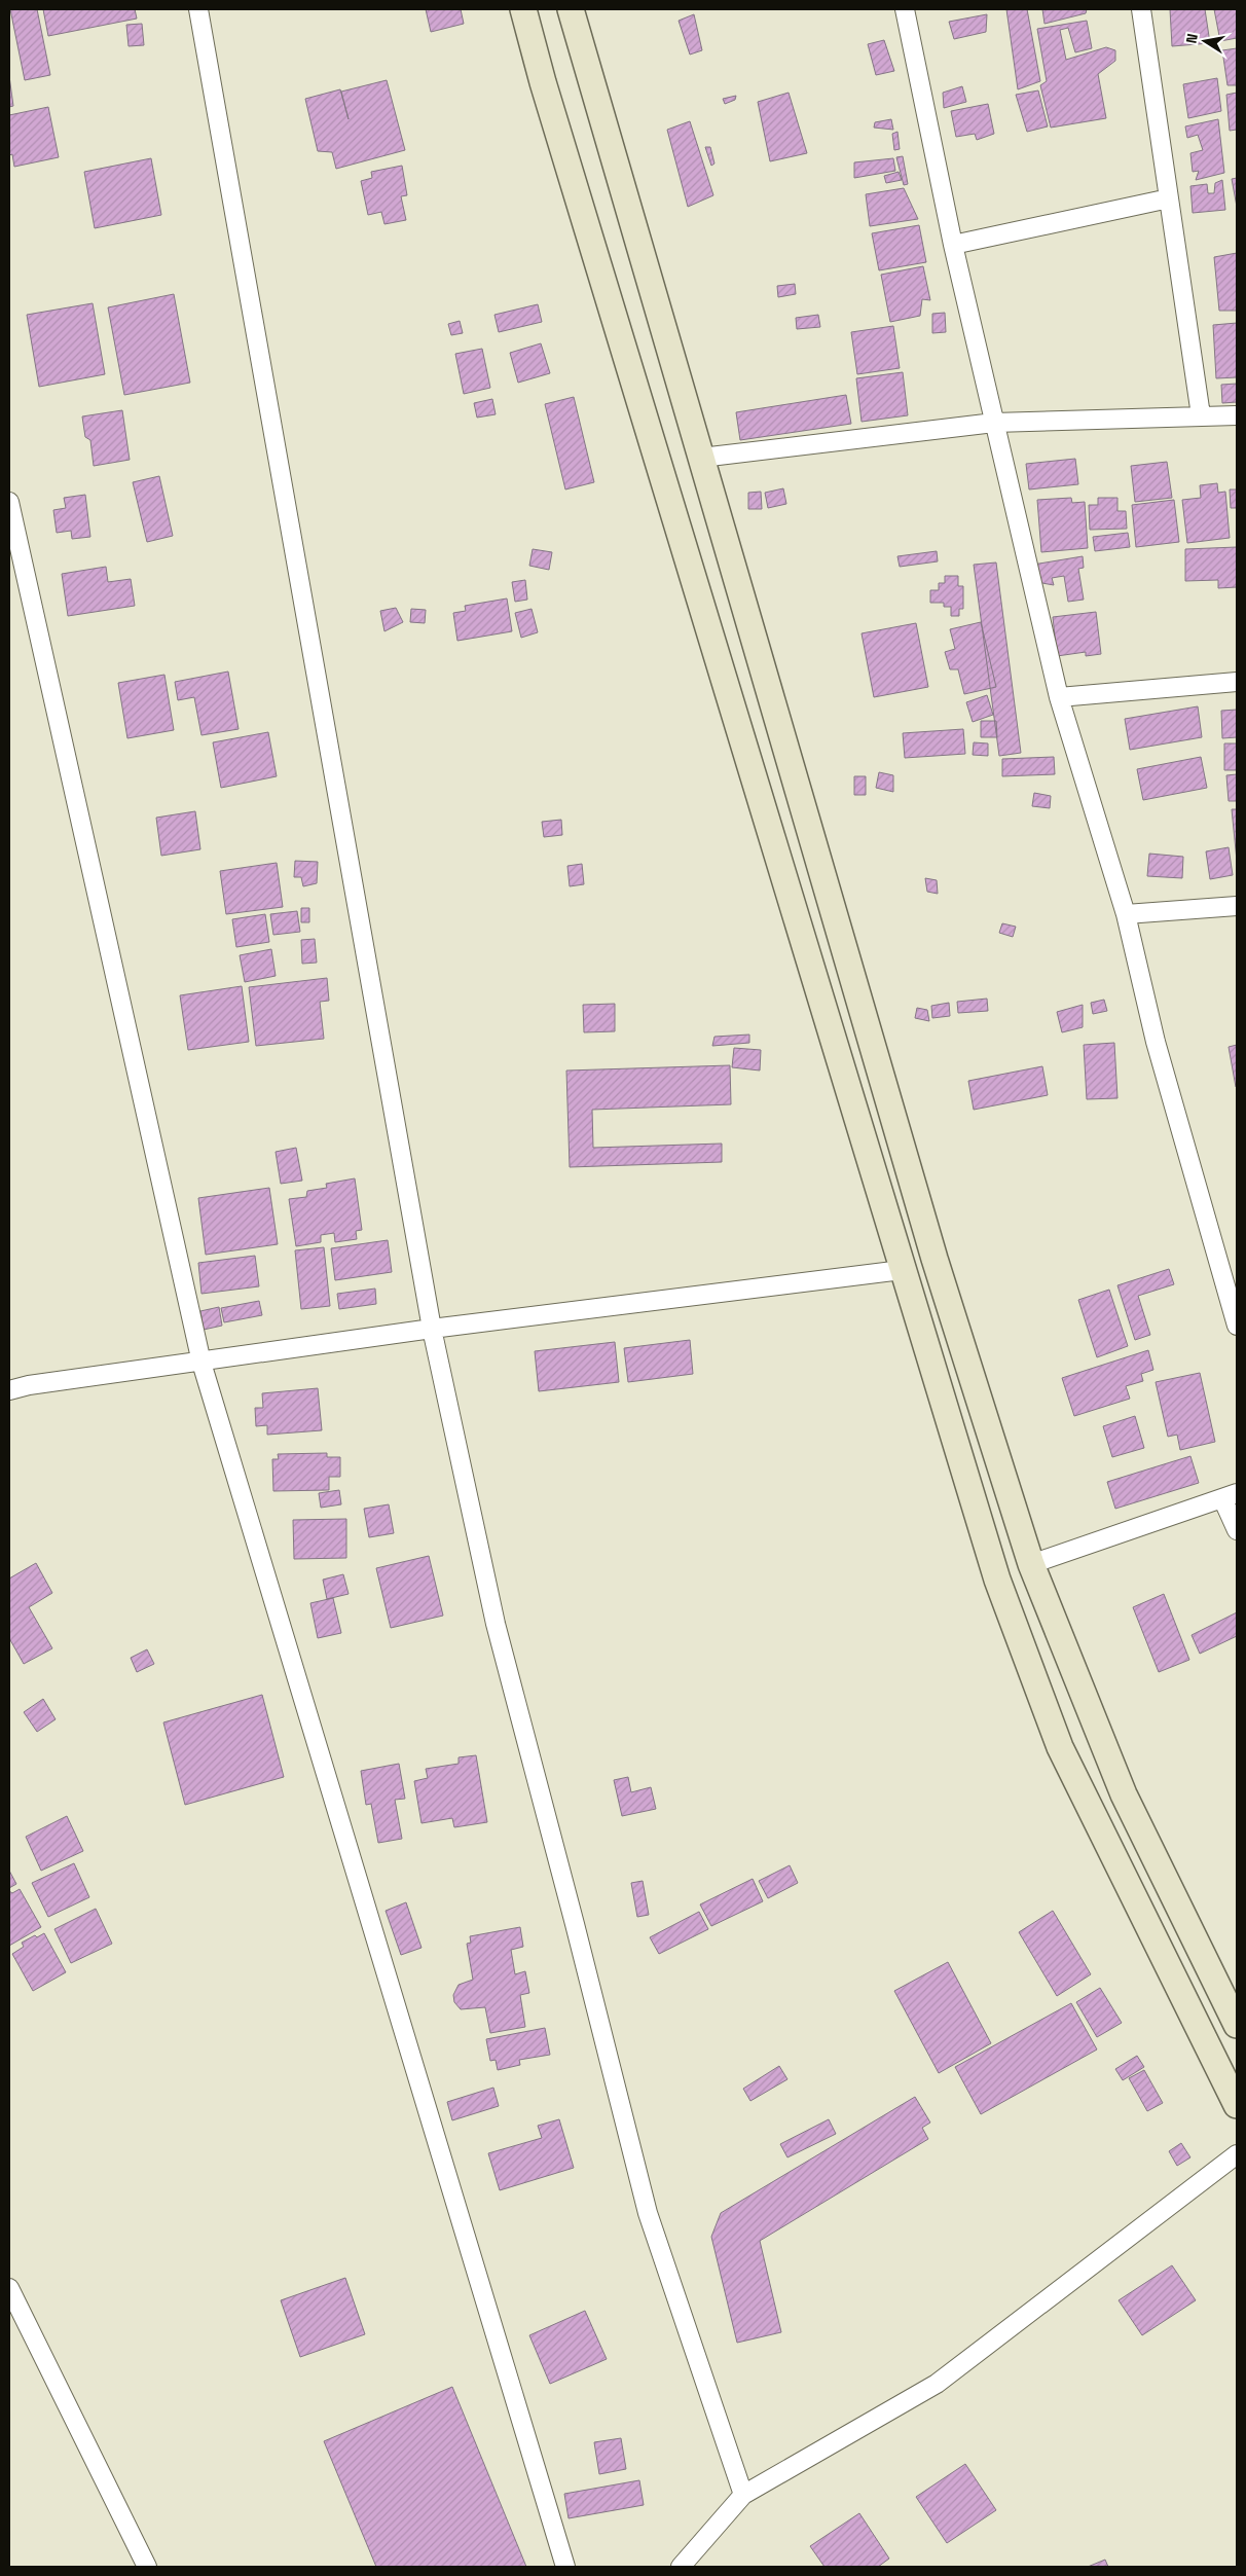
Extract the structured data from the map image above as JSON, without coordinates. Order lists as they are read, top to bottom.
{
  "north": "left"
}
